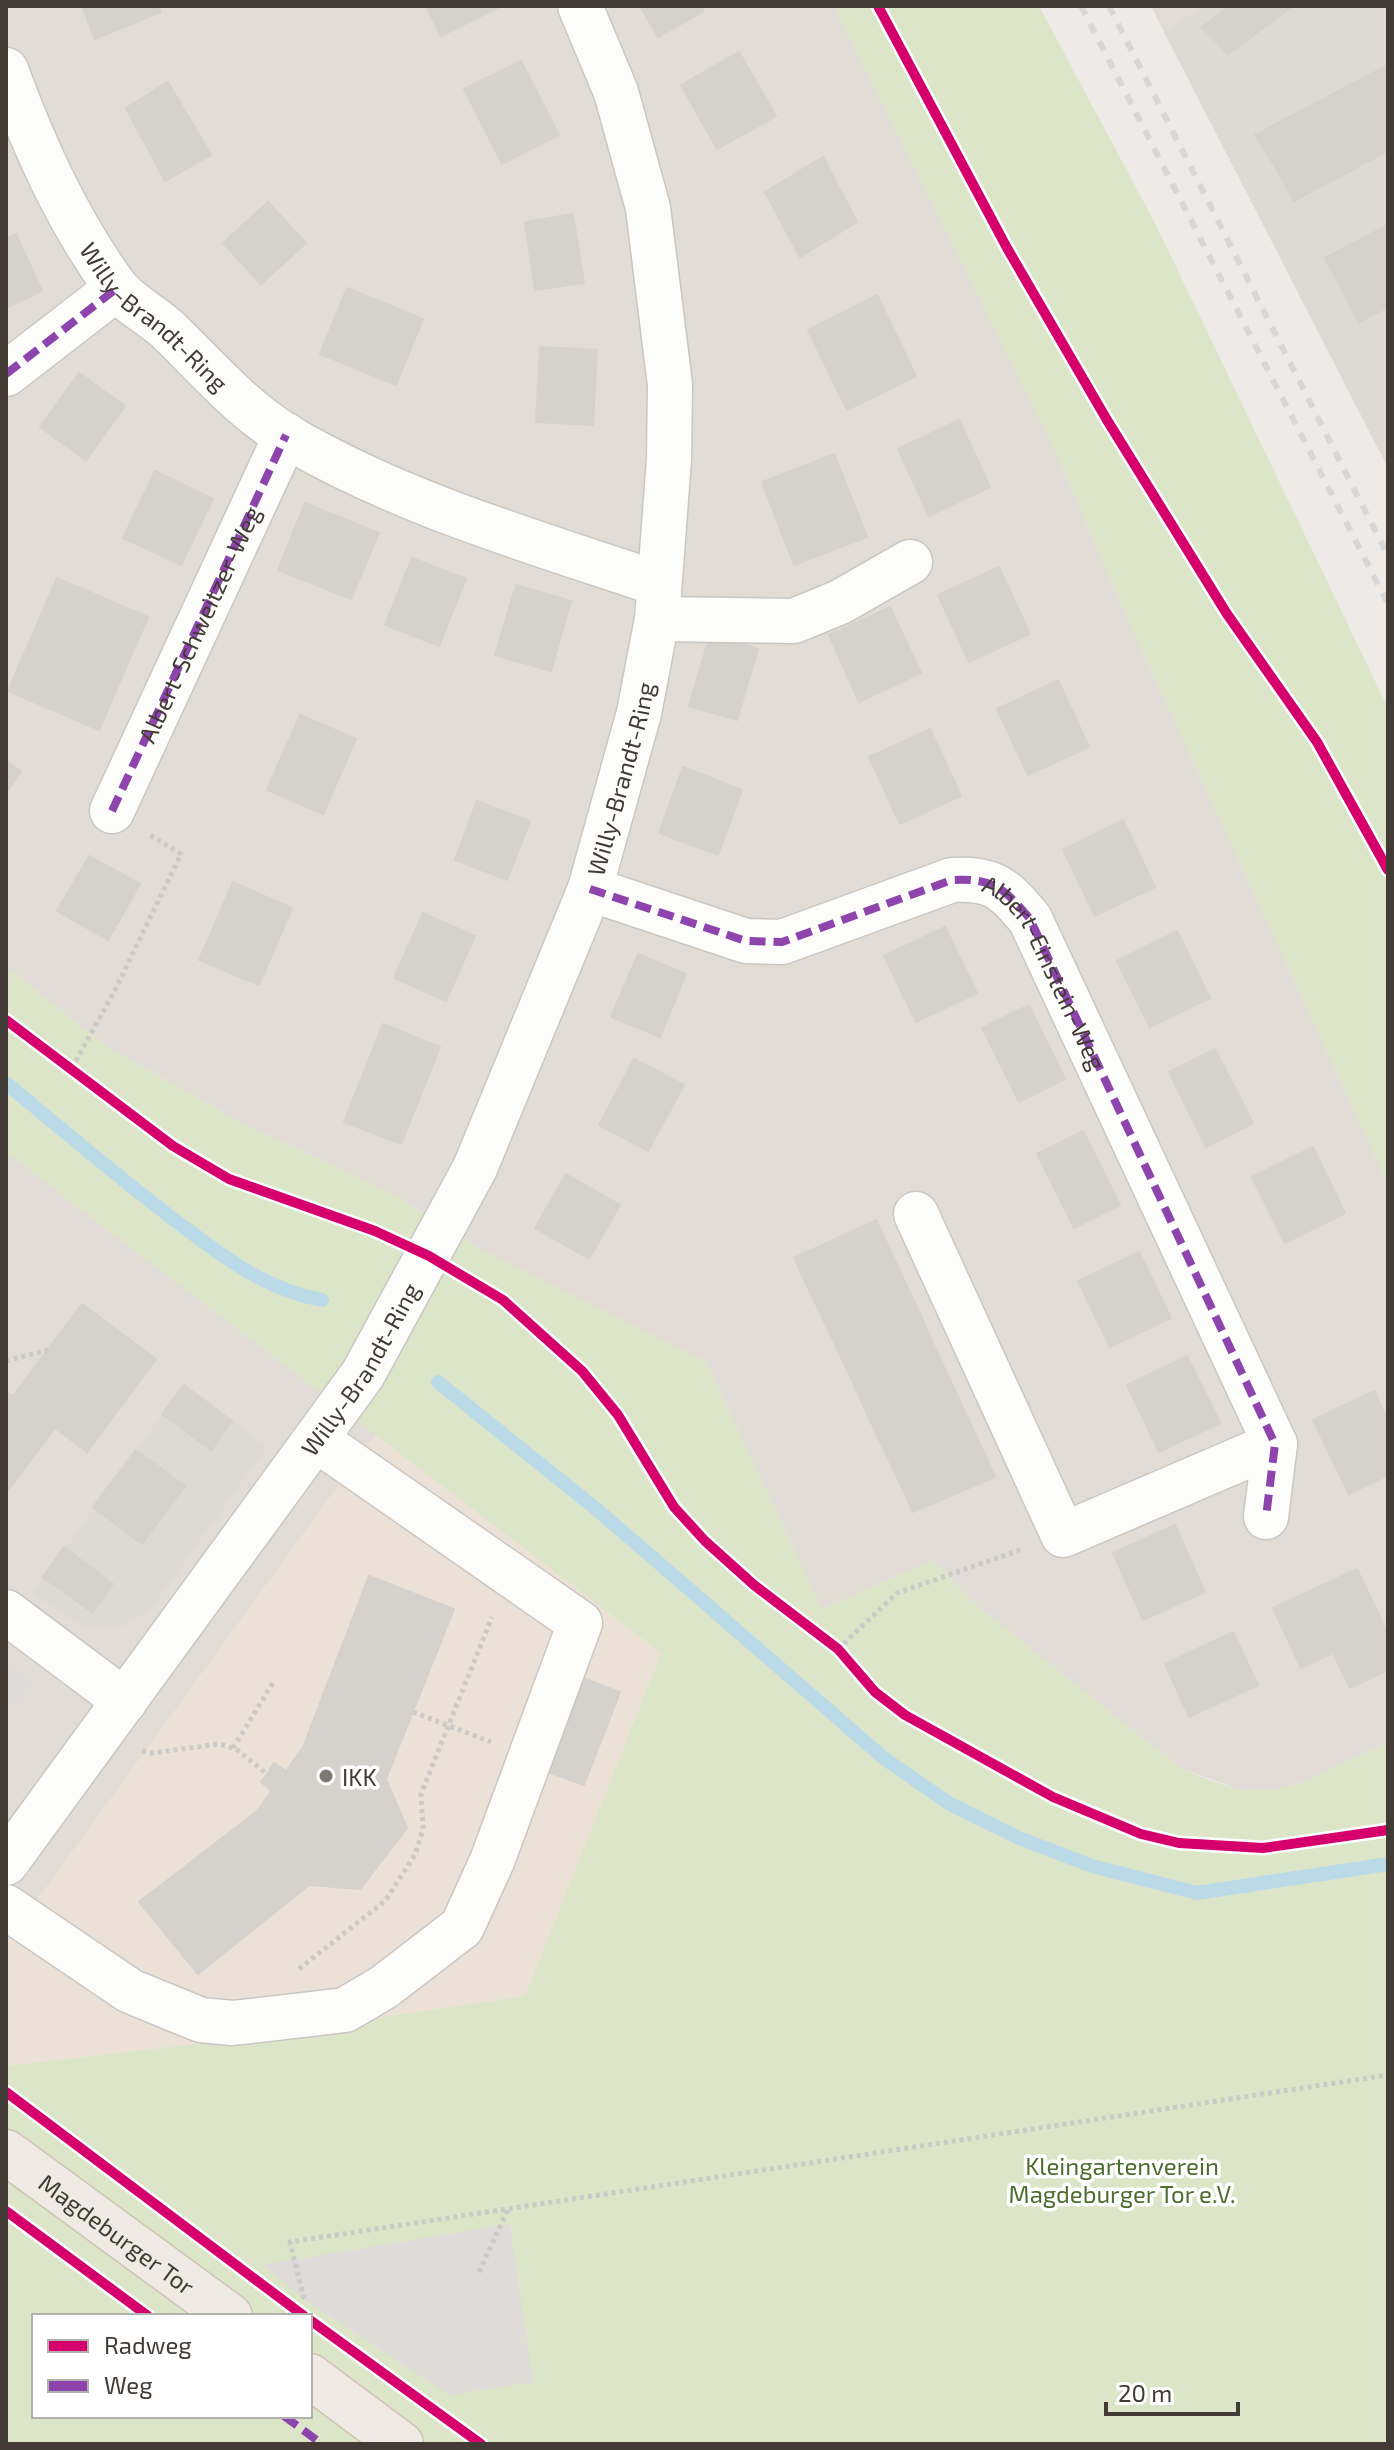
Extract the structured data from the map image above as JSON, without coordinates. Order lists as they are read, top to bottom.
{
  "streets": {
    "main road": ["Magdeburger Tor"],
    "street": ["Willy-Brandt-Ring", "Albert-Schweitzer-Weg", "Albert-Einstein-Weg"]
  },
  "crossings": [
    ["Willy-Brandt-Ring", "Albert-Schweitzer-Weg"],
    ["Willy-Brandt-Ring", "Albert-Einstein-Weg"]
  ],
  "parks": ["Kleingartenverein Magdeburger Tor e.V."],
  "places": ["IKK"],
  "legend": ["Radweg", "Weg"],
  "scale_bar": "20 m"
}
